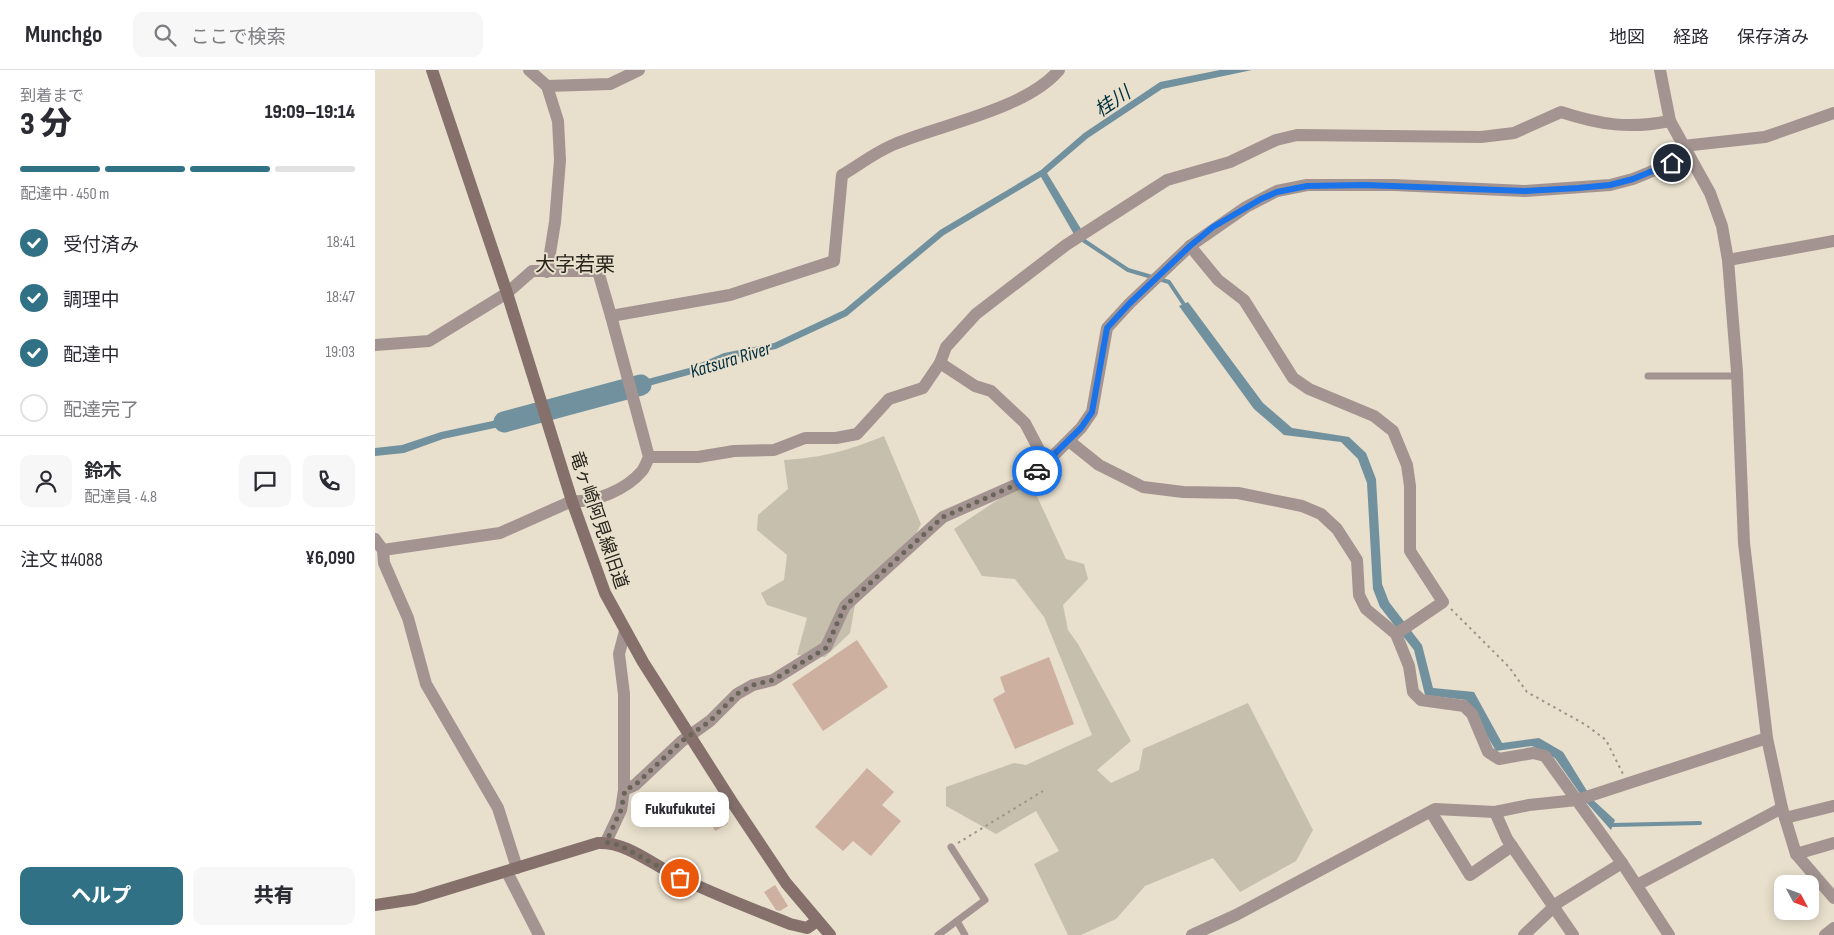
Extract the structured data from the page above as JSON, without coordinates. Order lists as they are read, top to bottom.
{
  "streets": {
    "street": ["竜ヶ崎阿見線旧道"]
  },
  "districts": ["大字若栗"],
  "water": ["桂川", "Katsura River"],
  "places": ["Fukufukutei"],
  "north": "bottom right",
  "page": {
    "header": "Munchgo",
    "search": "ここで検索",
    "nav": ["地図", "経路", "保存済み"],
    "heading": ["3 分", "到着まで", "19:09–19:14"],
    "panel": [
      "鈴木",
      "配達員 · 4.8",
      "注文 #4088",
      "¥6,090"
    ],
    "bar": "配達中 · 450 m",
    "list": [
      ["受付済み", "18:41"],
      ["調理中", "18:47"],
      ["配達中", "19:03"],
      "配達完了"
    ],
    "bubble": "Fukufukutei",
    "buttons": ["ヘルプ", "共有"]
  }
}
